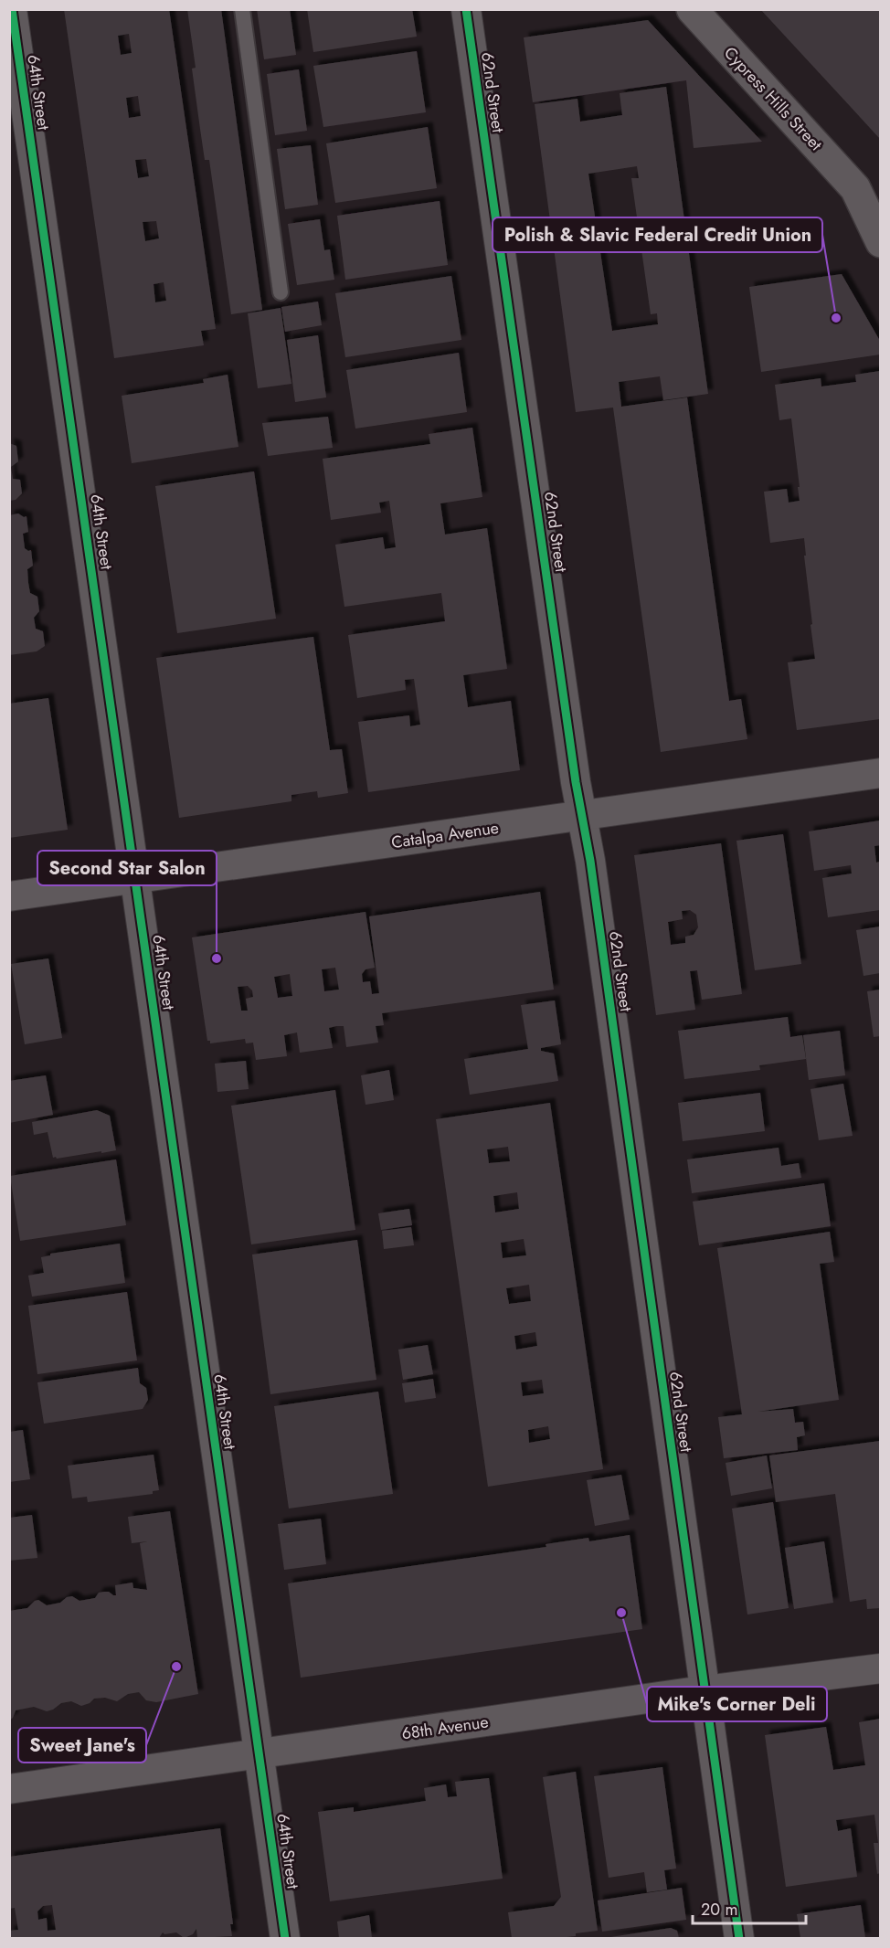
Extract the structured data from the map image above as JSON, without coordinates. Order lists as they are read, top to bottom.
{
  "streets": {
    "street": [
      "64th Street",
      "62nd Street",
      "Cypress Hills Street",
      "Catalpa Avenue",
      "68th Avenue"
    ]
  },
  "crossings": [
    ["64th Street", "Catalpa Avenue"],
    ["64th Street", "68th Avenue"],
    ["62nd Street", "Catalpa Avenue"],
    ["62nd Street", "68th Avenue"]
  ],
  "places": [
    "Polish & Slavic Federal Credit Union",
    "Second Star Salon",
    "Mike's Corner Deli",
    "Sweet Jane's"
  ],
  "scale_bar": "20 m"
}
